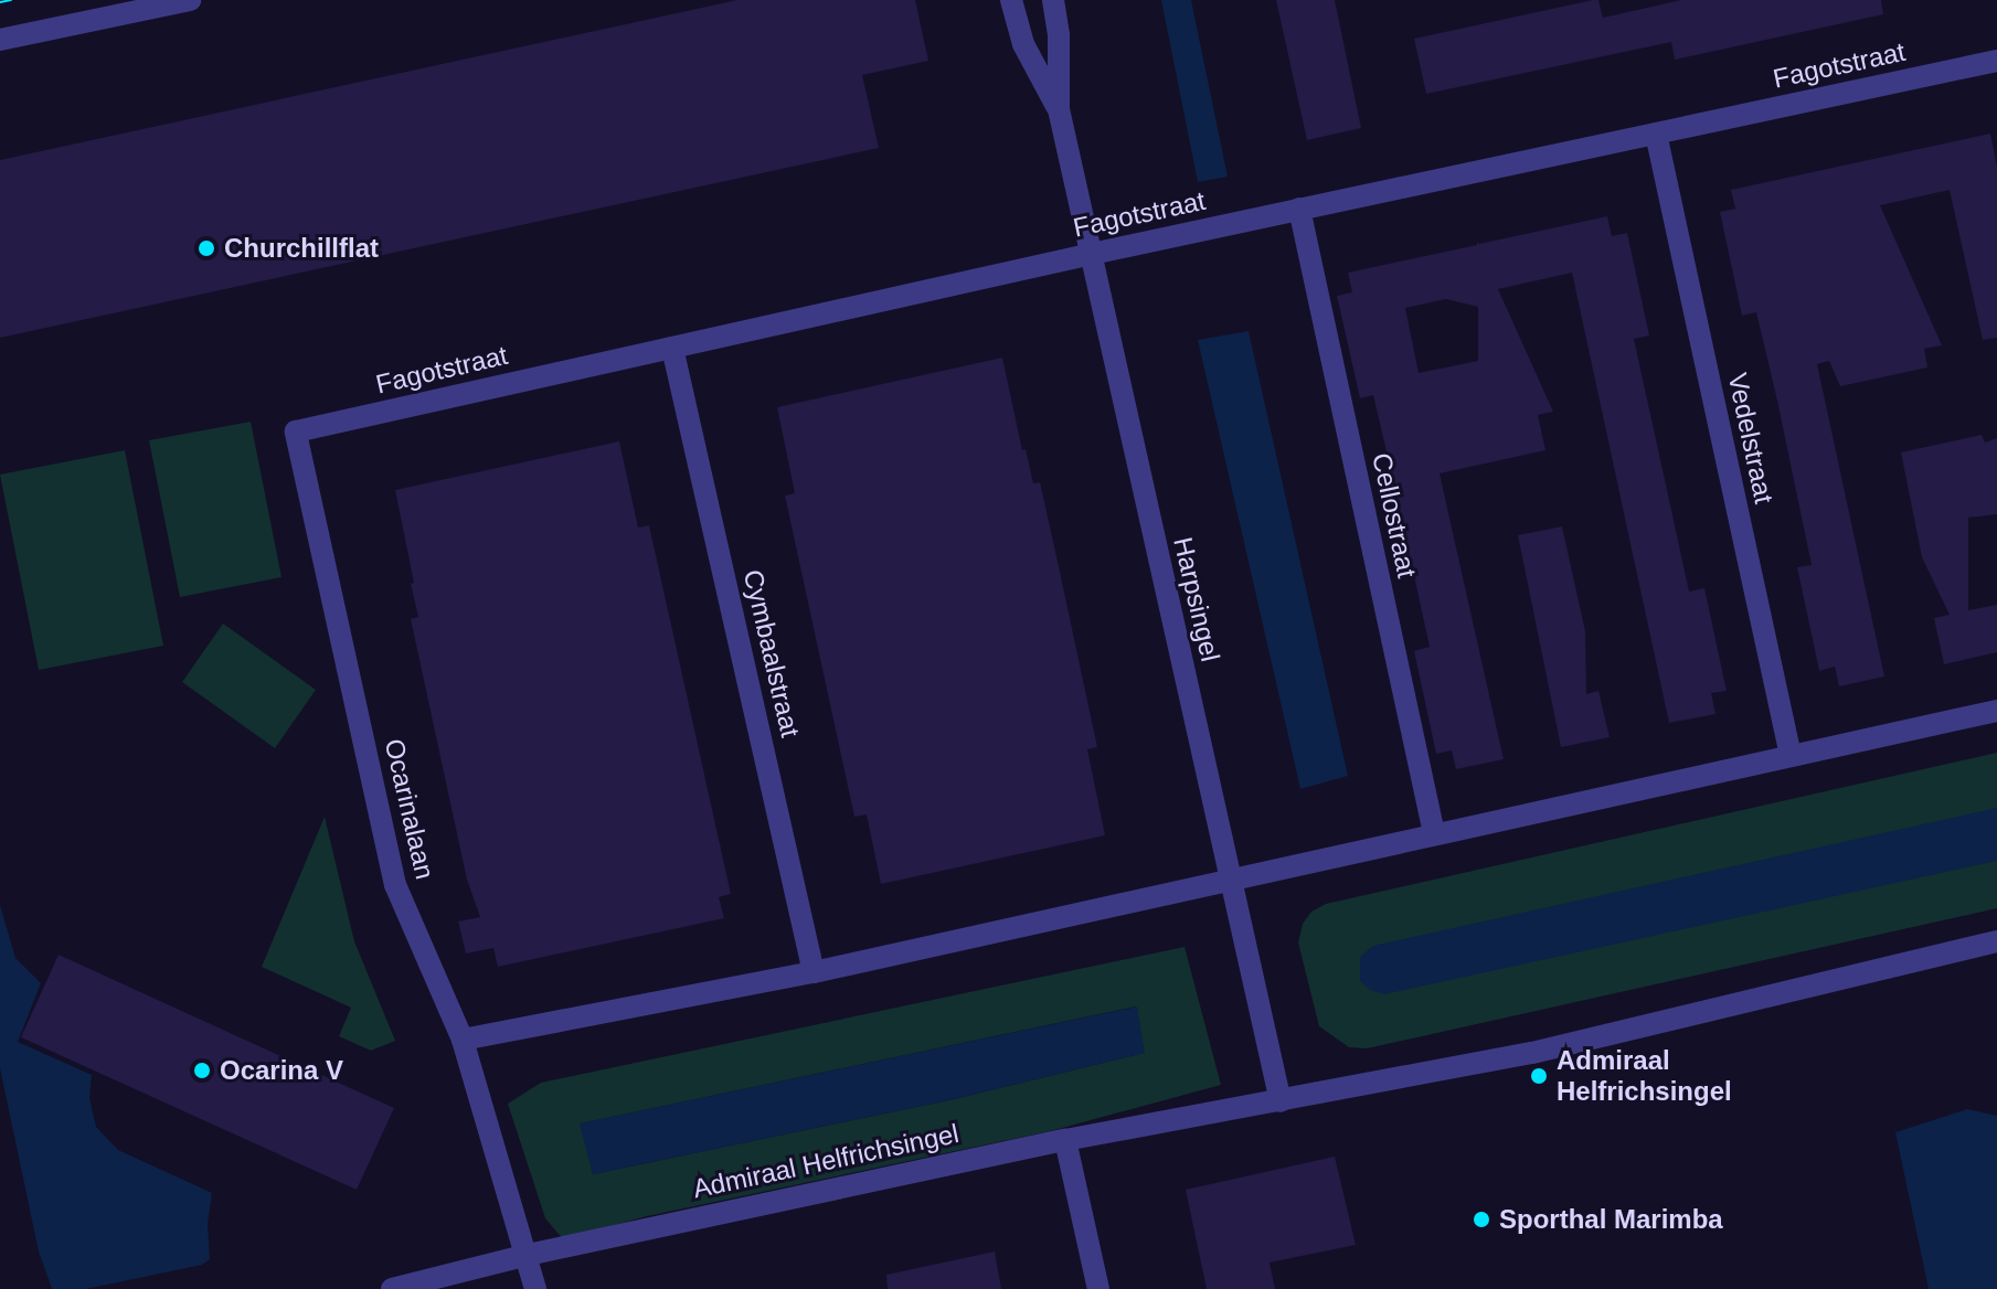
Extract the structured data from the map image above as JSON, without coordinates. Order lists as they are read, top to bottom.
{
  "streets": {
    "street": [
      "Fagotstraat",
      "Vedelstraat",
      "Cellostraat",
      "Harpsingel",
      "Cymbaalstraat",
      "Ocarinalaan",
      "Admiraal Helfrichsingel"
    ]
  },
  "crossings": [
    ["Fagotstraat", "Vedelstraat"],
    ["Fagotstraat", "Cellostraat"],
    ["Fagotstraat", "Harpsingel"],
    ["Fagotstraat", "Cymbaalstraat"],
    ["Fagotstraat", "Ocarinalaan"],
    ["Harpsingel", "Admiraal Helfrichsingel"],
    ["Ocarinalaan", "Admiraal Helfrichsingel"]
  ],
  "places": [
    "Churchillflat",
    "Ocarina V",
    "Admiraal Helfrichsingel",
    "Sporthal Marimba"
  ]
}
